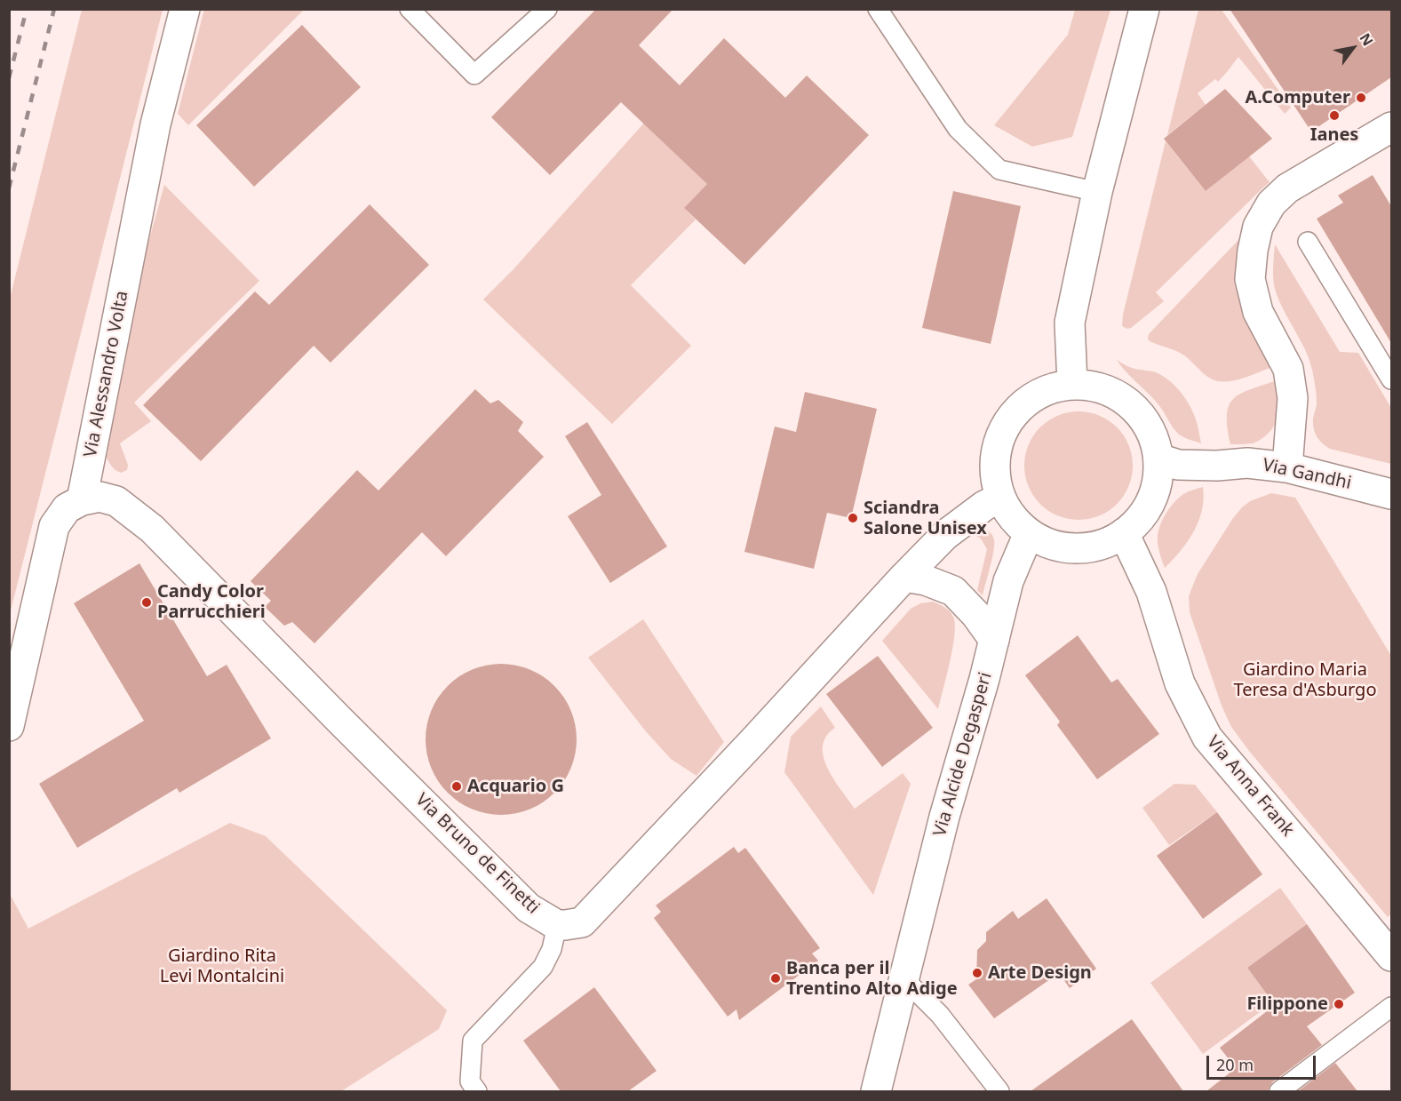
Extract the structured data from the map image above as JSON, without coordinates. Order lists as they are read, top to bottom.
{
  "streets": {
    "street": [
      "Via Alessandro Volta",
      "Via Gandhi",
      "Via Alcide Degasperi",
      "Via Anna Frank",
      "Via Bruno de Finetti"
    ]
  },
  "crossings": [
    ["Via Alessandro Volta", "Via Bruno de Finetti"],
    ["Via Gandhi", "Via Alcide Degasperi"],
    ["Via Gandhi", "Via Anna Frank"],
    ["Via Gandhi", "Via Bruno de Finetti"],
    ["Via Alcide Degasperi", "Via Anna Frank"],
    ["Via Alcide Degasperi", "Via Bruno de Finetti"],
    ["Via Anna Frank", "Via Bruno de Finetti"]
  ],
  "parks": ["Giardino Maria Teresa d'Asburgo", "Giardino Rita Levi Montalcini"],
  "places": [
    "A.Computer",
    "Ianes",
    "Sciandra Salone Unisex",
    "Candy Color Parrucchieri",
    "Acquario G",
    "Arte Design",
    "Banca per il Trentino Alto Adige",
    "Filippone"
  ],
  "scale_bar": "20 m",
  "north": "top right"
}
